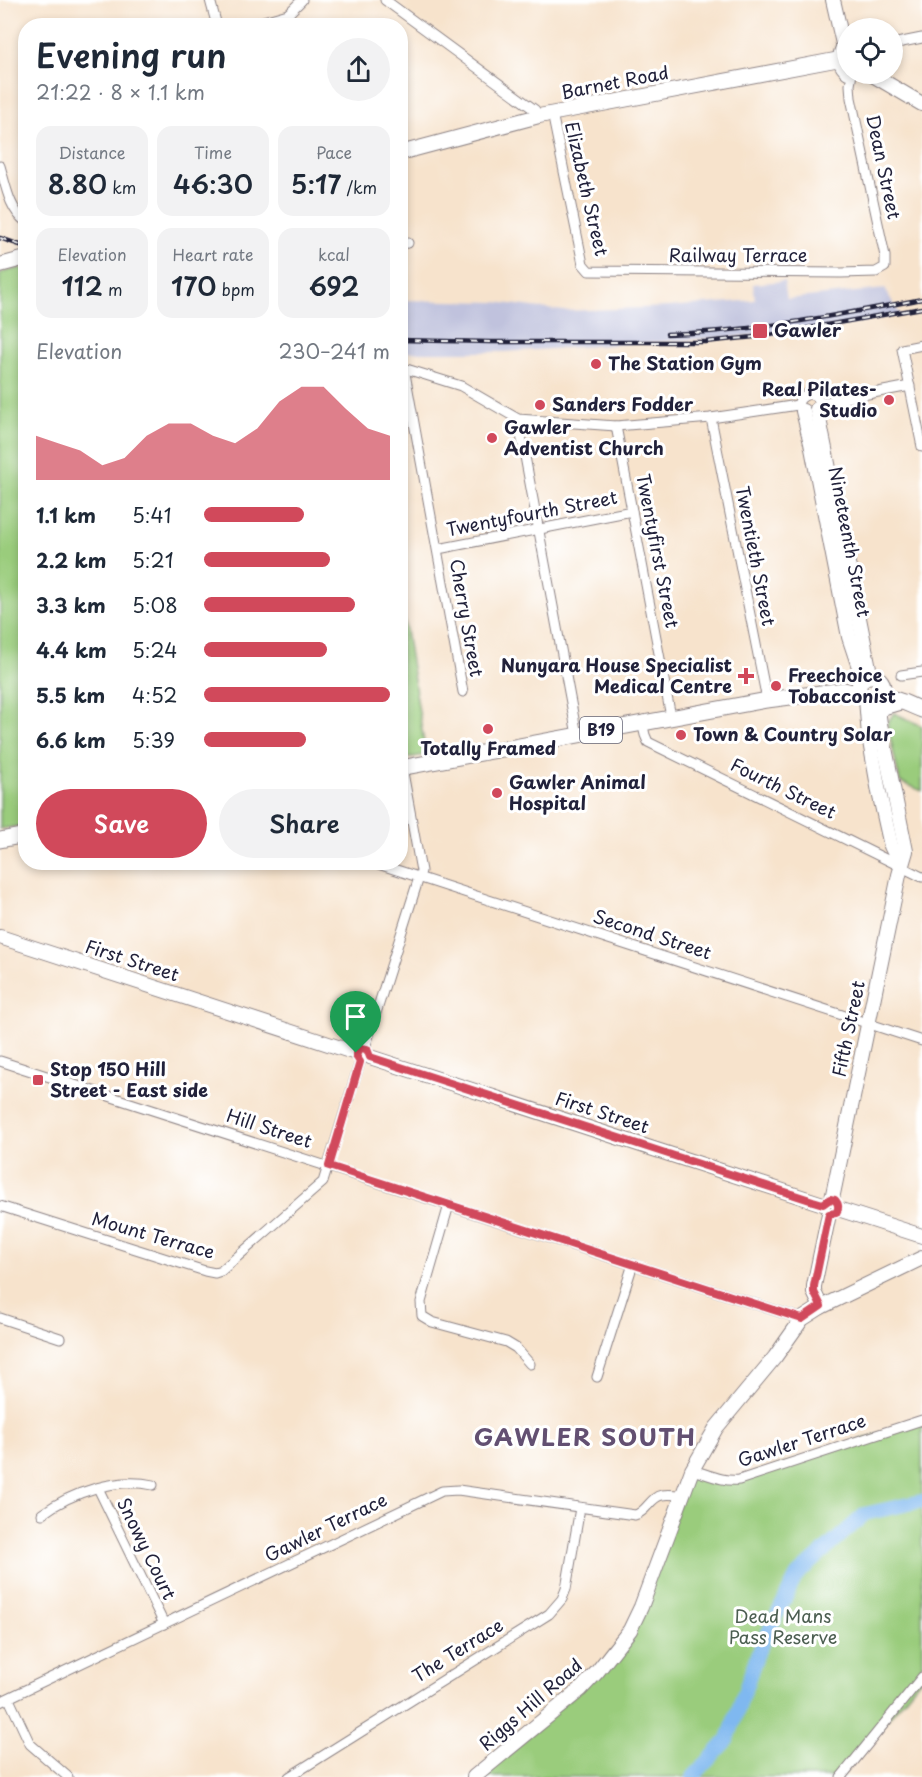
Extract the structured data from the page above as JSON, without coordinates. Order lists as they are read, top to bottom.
{
  "streets": {
    "main road": ["B19"],
    "street": [
      "Barnet Road",
      "Dean Street",
      "Elizabeth Street",
      "Railway Terrace",
      "Twentyfourth Street",
      "Nineteenth Street",
      "Twentyfirst Street",
      "Twentieth Street",
      "Cherry Street",
      "Fourth Street",
      "Second Street",
      "First Street",
      "Fifth Street",
      "Hill Street",
      "Mount Terrace",
      "Gawler Terrace",
      "Snowy Court",
      "The Terrace",
      "Riggs Hill Road"
    ]
  },
  "crossings": [
    ["Barnet Road", "Elizabeth Street"],
    ["Dean Street", "Railway Terrace"],
    ["Elizabeth Street", "Railway Terrace"],
    ["Twentyfourth Street", "Twentyfirst Street"],
    ["Twentyfourth Street", "Cherry Street"],
    ["Nineteenth Street", "B19"],
    ["Twentyfirst Street", "B19"],
    ["Twentieth Street", "B19"],
    ["B19", "Fourth Street"],
    ["Fourth Street", "Fifth Street"],
    ["Second Street", "Fifth Street"],
    ["First Street", "Fifth Street"],
    ["Hill Street", "Mount Terrace"],
    ["Hill Street", "Riggs Hill Road"],
    ["Gawler Terrace", "Snowy Court"],
    ["Gawler Terrace", "The Terrace"],
    ["Gawler Terrace", "Riggs Hill Road"]
  ],
  "districts": ["GAWLER SOUTH"],
  "parks": ["Dead Mans Pass Reserve"],
  "places": {
    "transit": ["Gawler", "Stop 150 Hill Street - East side"],
    "other": [
      "The Station Gym",
      "Real Pilates- Studio",
      "Sanders Fodder",
      "Gawler Adventist Church",
      "Freechoice Tobacconist",
      "Totally Framed",
      "Town & Country Solar",
      "Gawler Animal Hospital"
    ],
    "health": ["Nunyara House Specialist Medical Centre"]
  },
  "page": {
    "heading": ["Evening run", "21:22 · 8 × 1.1 km"],
    "stats": [
      ["Distance", "8.80 km"],
      ["Time", "46:30"],
      ["Pace", "5:17 /km"],
      ["Elevation", "112 m"],
      ["Heart rate", "170 bpm"],
      ["kcal", "692"]
    ],
    "chart": ["Elevation", "230–241 m"],
    "list": [
      {
        "name": "1.1 km",
        "note": "5:41"
      },
      {
        "name": "2.2 km",
        "note": "5:21"
      },
      {
        "name": "3.3 km",
        "note": "5:08"
      },
      {
        "name": "4.4 km",
        "note": "5:24"
      },
      {
        "name": "5.5 km",
        "note": "4:52"
      },
      {
        "name": "6.6 km",
        "note": "5:39"
      }
    ],
    "buttons": ["Save", "Share"]
  }
}
